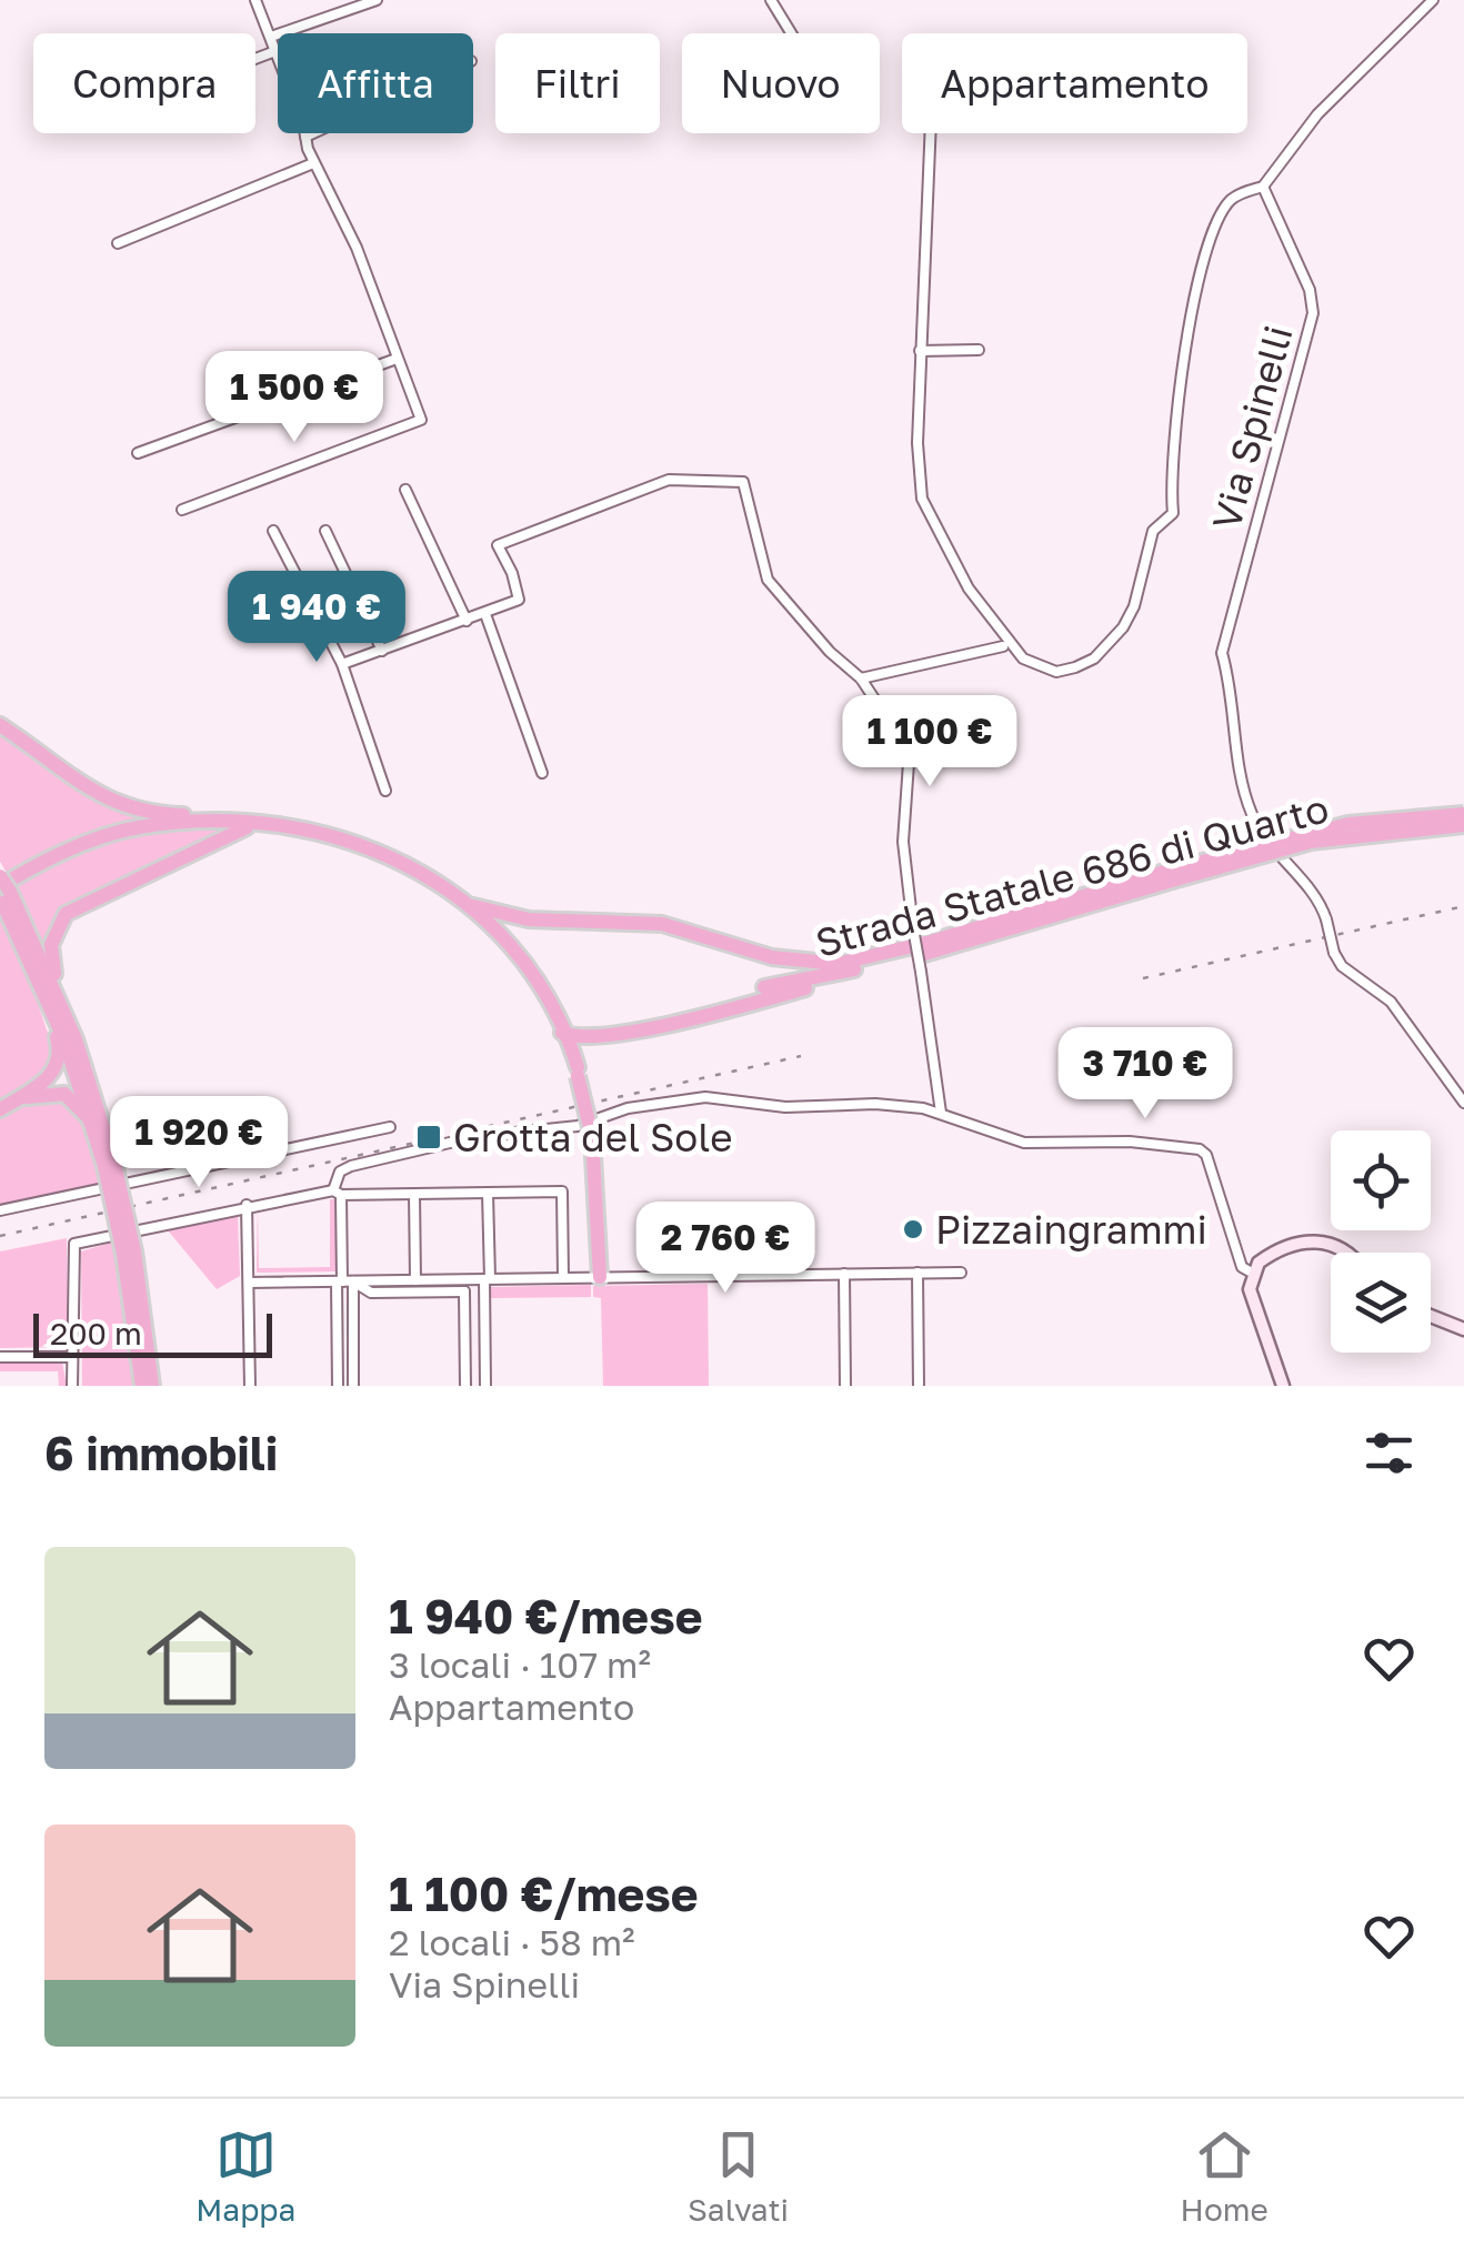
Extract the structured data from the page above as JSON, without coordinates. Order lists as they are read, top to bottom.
{
  "streets": {
    "highway": ["Strada Statale 686 di Quarto"],
    "street": ["Via Spinelli"]
  },
  "places": {
    "transit": ["Grotta del Sole"],
    "other": ["Pizzaingrammi"]
  },
  "scale_bar": "200 m",
  "page": {
    "chip": [
      "Compra",
      "Affitta",
      "Filtri",
      "Nuovo",
      "Appartamento"
    ],
    "price": [
      "1 500 €",
      "1 940 €",
      "1 100 €",
      "3 710 €",
      "1 920 €",
      "2 760 €"
    ],
    "scale": "200 m",
    "heading": "6 immobili",
    "list": [
      {
        "name": "1 940 €/mese",
        "note": "3 locali · 107 m² · Appartamento"
      },
      {
        "name": "1 100 €/mese",
        "note": "2 locali · 58 m² · Via Spinelli"
      }
    ],
    "tabs": ["Mappa", "Salvati", "Home"]
  }
}
